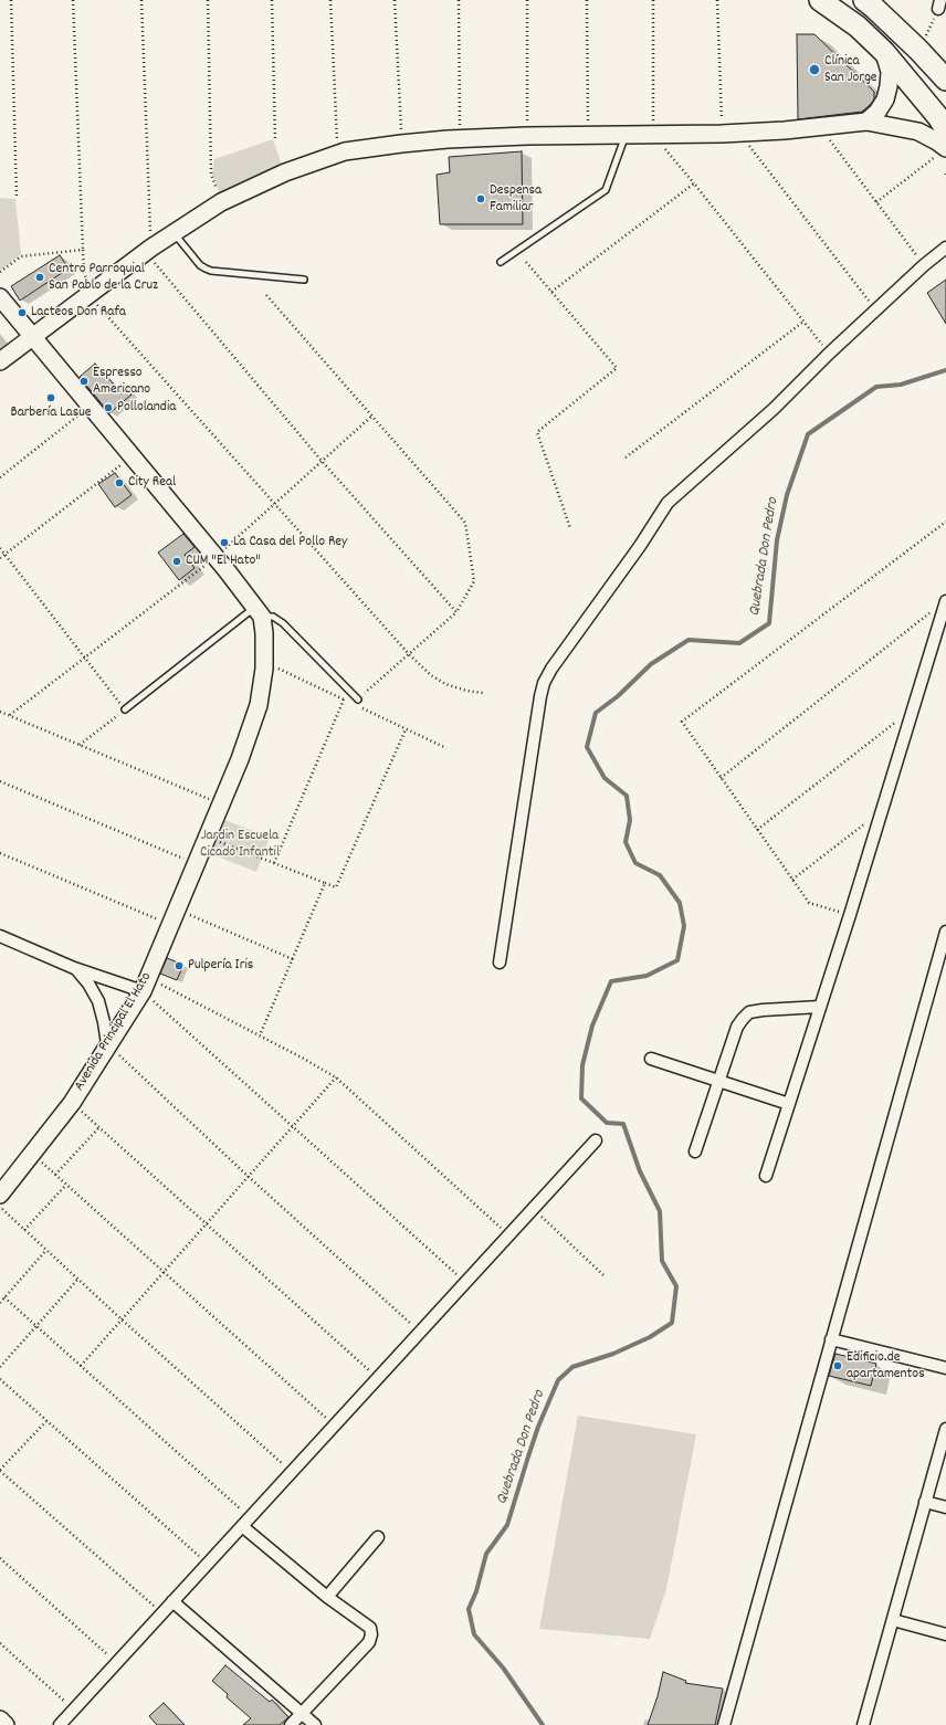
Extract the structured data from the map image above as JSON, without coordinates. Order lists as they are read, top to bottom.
{
  "streets": {
    "street": ["Avenida Principal El Hato"]
  },
  "water": ["Quebrada Don Pedro"],
  "parks": ["Jardin Escuela Cicado Infantil"],
  "places": [
    "Clínica San Jorge",
    "Despensa Familiar",
    "Centro Parroquial San Pablo de la Cruz",
    "Lacteos Don Rafa",
    "Espresso Americano",
    "Barbería Lasue",
    "Pollolandia",
    "City Real",
    "La Casa del Pollo Rey",
    "CUM \"El Hato\"",
    "Pulpería Iris",
    "Edificio de apartamentos"
  ]
}
